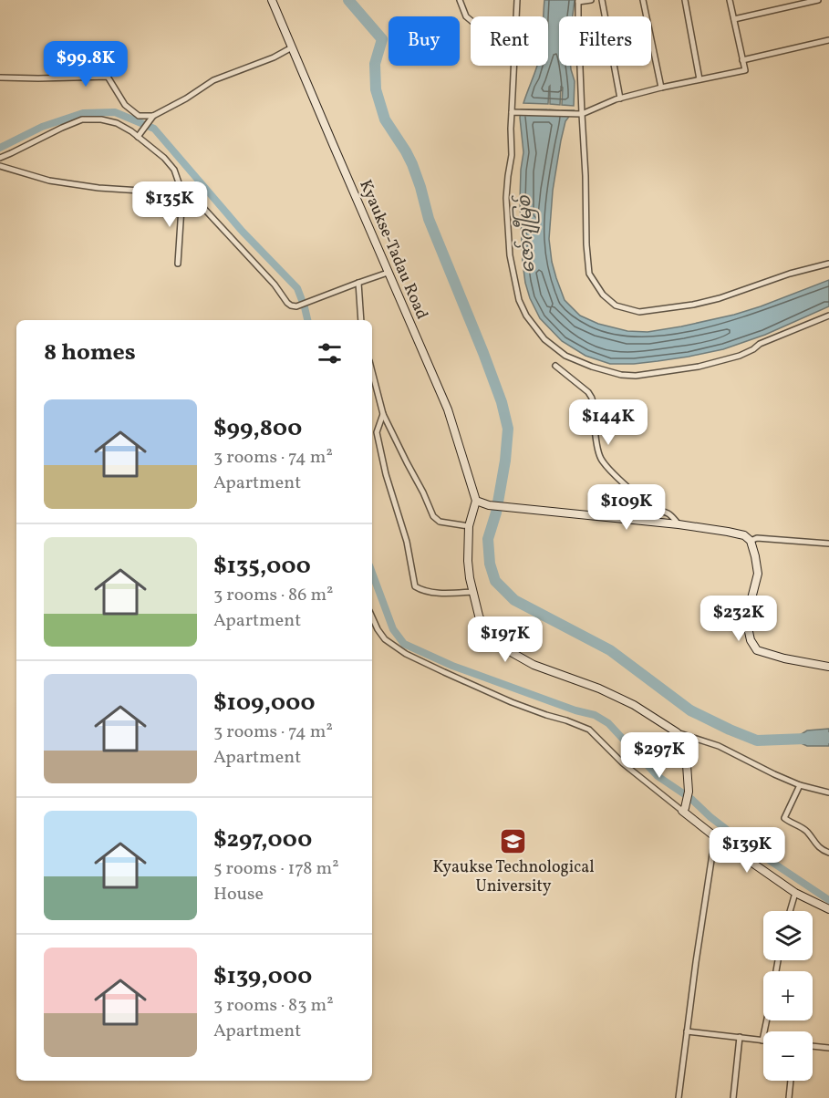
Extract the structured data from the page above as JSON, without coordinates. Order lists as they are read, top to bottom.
{
  "streets": {
    "main road": ["Kyaukse-Tadau Road"]
  },
  "water": ["ဇော်ဂျီမြစ်"],
  "places": {
    "school or university": ["Kyaukse Technological University"]
  },
  "page": {
    "chip": ["Buy", "Rent", "Filters"],
    "price": [
      "$99.8K",
      "$135K",
      "$144K",
      "$109K",
      "$232K",
      "$197K",
      "$297K",
      "$139K"
    ],
    "heading": "8 homes",
    "list": [
      {
        "name": "$99,800",
        "note": "3 rooms · 74 m² · Apartment"
      },
      {
        "name": "$135,000",
        "note": "3 rooms · 86 m² · Apartment"
      },
      {
        "name": "$109,000",
        "note": "3 rooms · 74 m² · Apartment"
      },
      {
        "name": "$297,000",
        "note": "5 rooms · 178 m² · House"
      },
      {
        "name": "$139,000",
        "note": "3 rooms · 83 m² · Apartment"
      }
    ],
    "map_buttons": ["+", "−"]
  }
}
